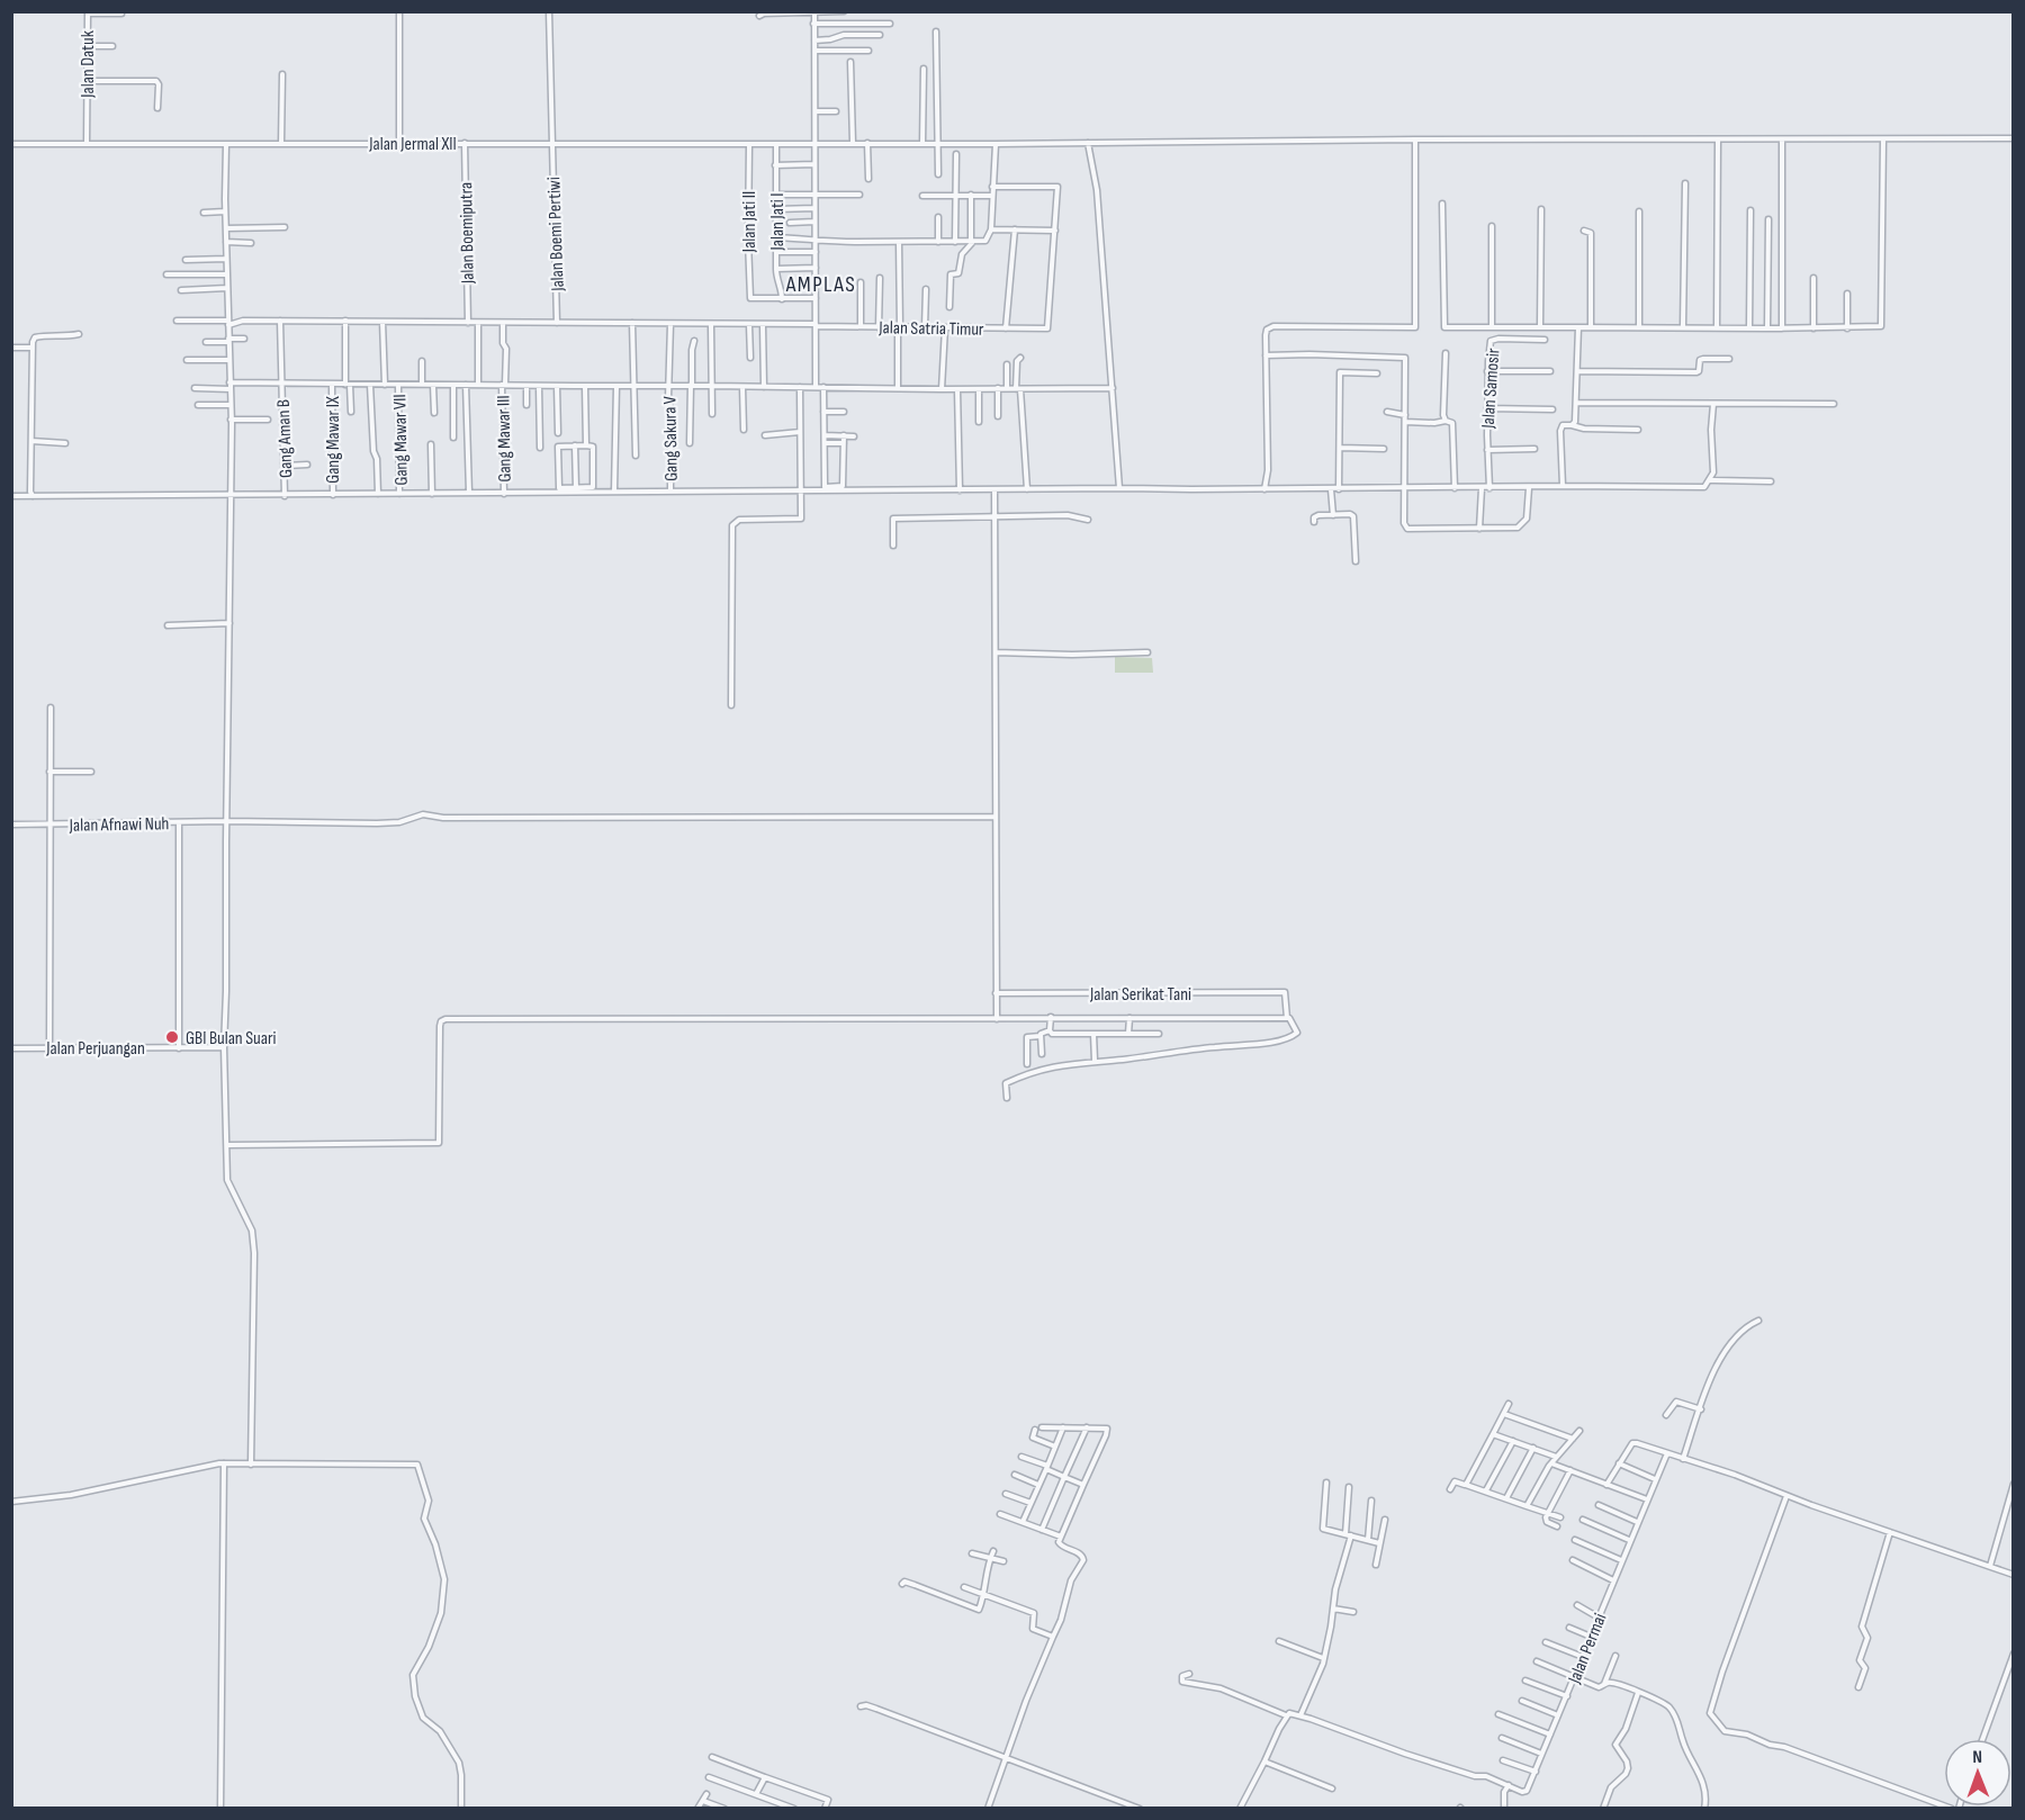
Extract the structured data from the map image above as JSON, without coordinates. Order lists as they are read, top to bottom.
{
  "streets": {
    "street": [
      "Jalan Datuk",
      "Jalan Jermal XII",
      "Jalan Jati II",
      "Jalan Jati I",
      "Jalan Boemiputra",
      "Jalan Boemi Pertiwi",
      "Jalan Satria Timur",
      "Jalan Samosir",
      "Gang Aman B",
      "Gang Mawar III",
      "Gang Sakura V",
      "Gang Mawar IX",
      "Gang Mawar VII",
      "Jalan Afnawi Nuh",
      "Jalan Serikat Tani",
      "Jalan Perjuangan",
      "Jalan Permai"
    ]
  },
  "crossings": [
    ["Jalan Datuk", "Jalan Jermal XII"],
    ["Jalan Jermal XII", "Jalan Jati II"],
    ["Jalan Jermal XII", "Jalan Jati I"],
    ["Jalan Jermal XII", "Jalan Boemiputra"],
    ["Jalan Jermal XII", "Jalan Boemi Pertiwi"],
    ["Jalan Jati II", "Jalan Jati I"],
    ["Jalan Boemiputra", "Jalan Satria Timur"],
    ["Jalan Boemi Pertiwi", "Jalan Satria Timur"],
    ["Jalan Satria Timur", "Gang Aman B"],
    ["Jalan Satria Timur", "Gang Mawar III"],
    ["Jalan Satria Timur", "Gang Sakura V"]
  ],
  "districts": ["AMPLAS"],
  "places": ["GBI Bulan Suari"],
  "north": "top"
}
